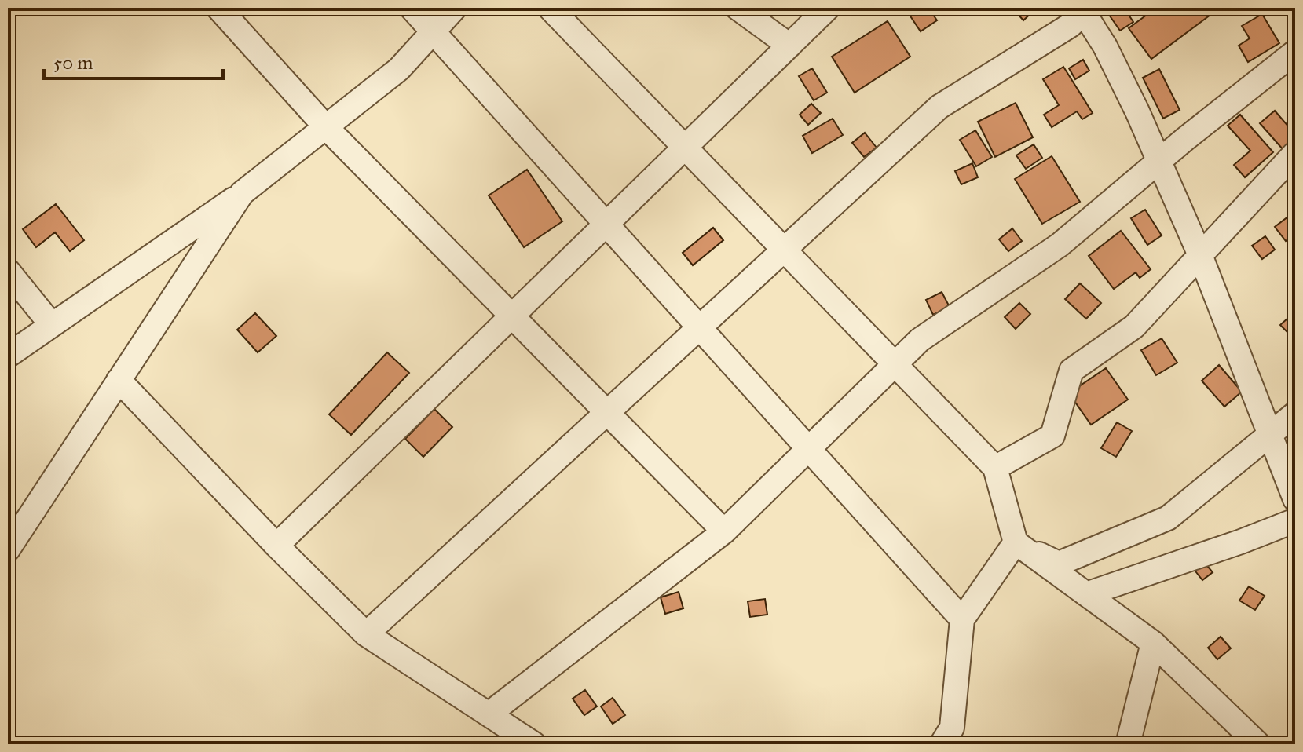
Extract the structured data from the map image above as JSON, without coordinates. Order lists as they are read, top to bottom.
{
  "scale_bar": "50 m"
}
